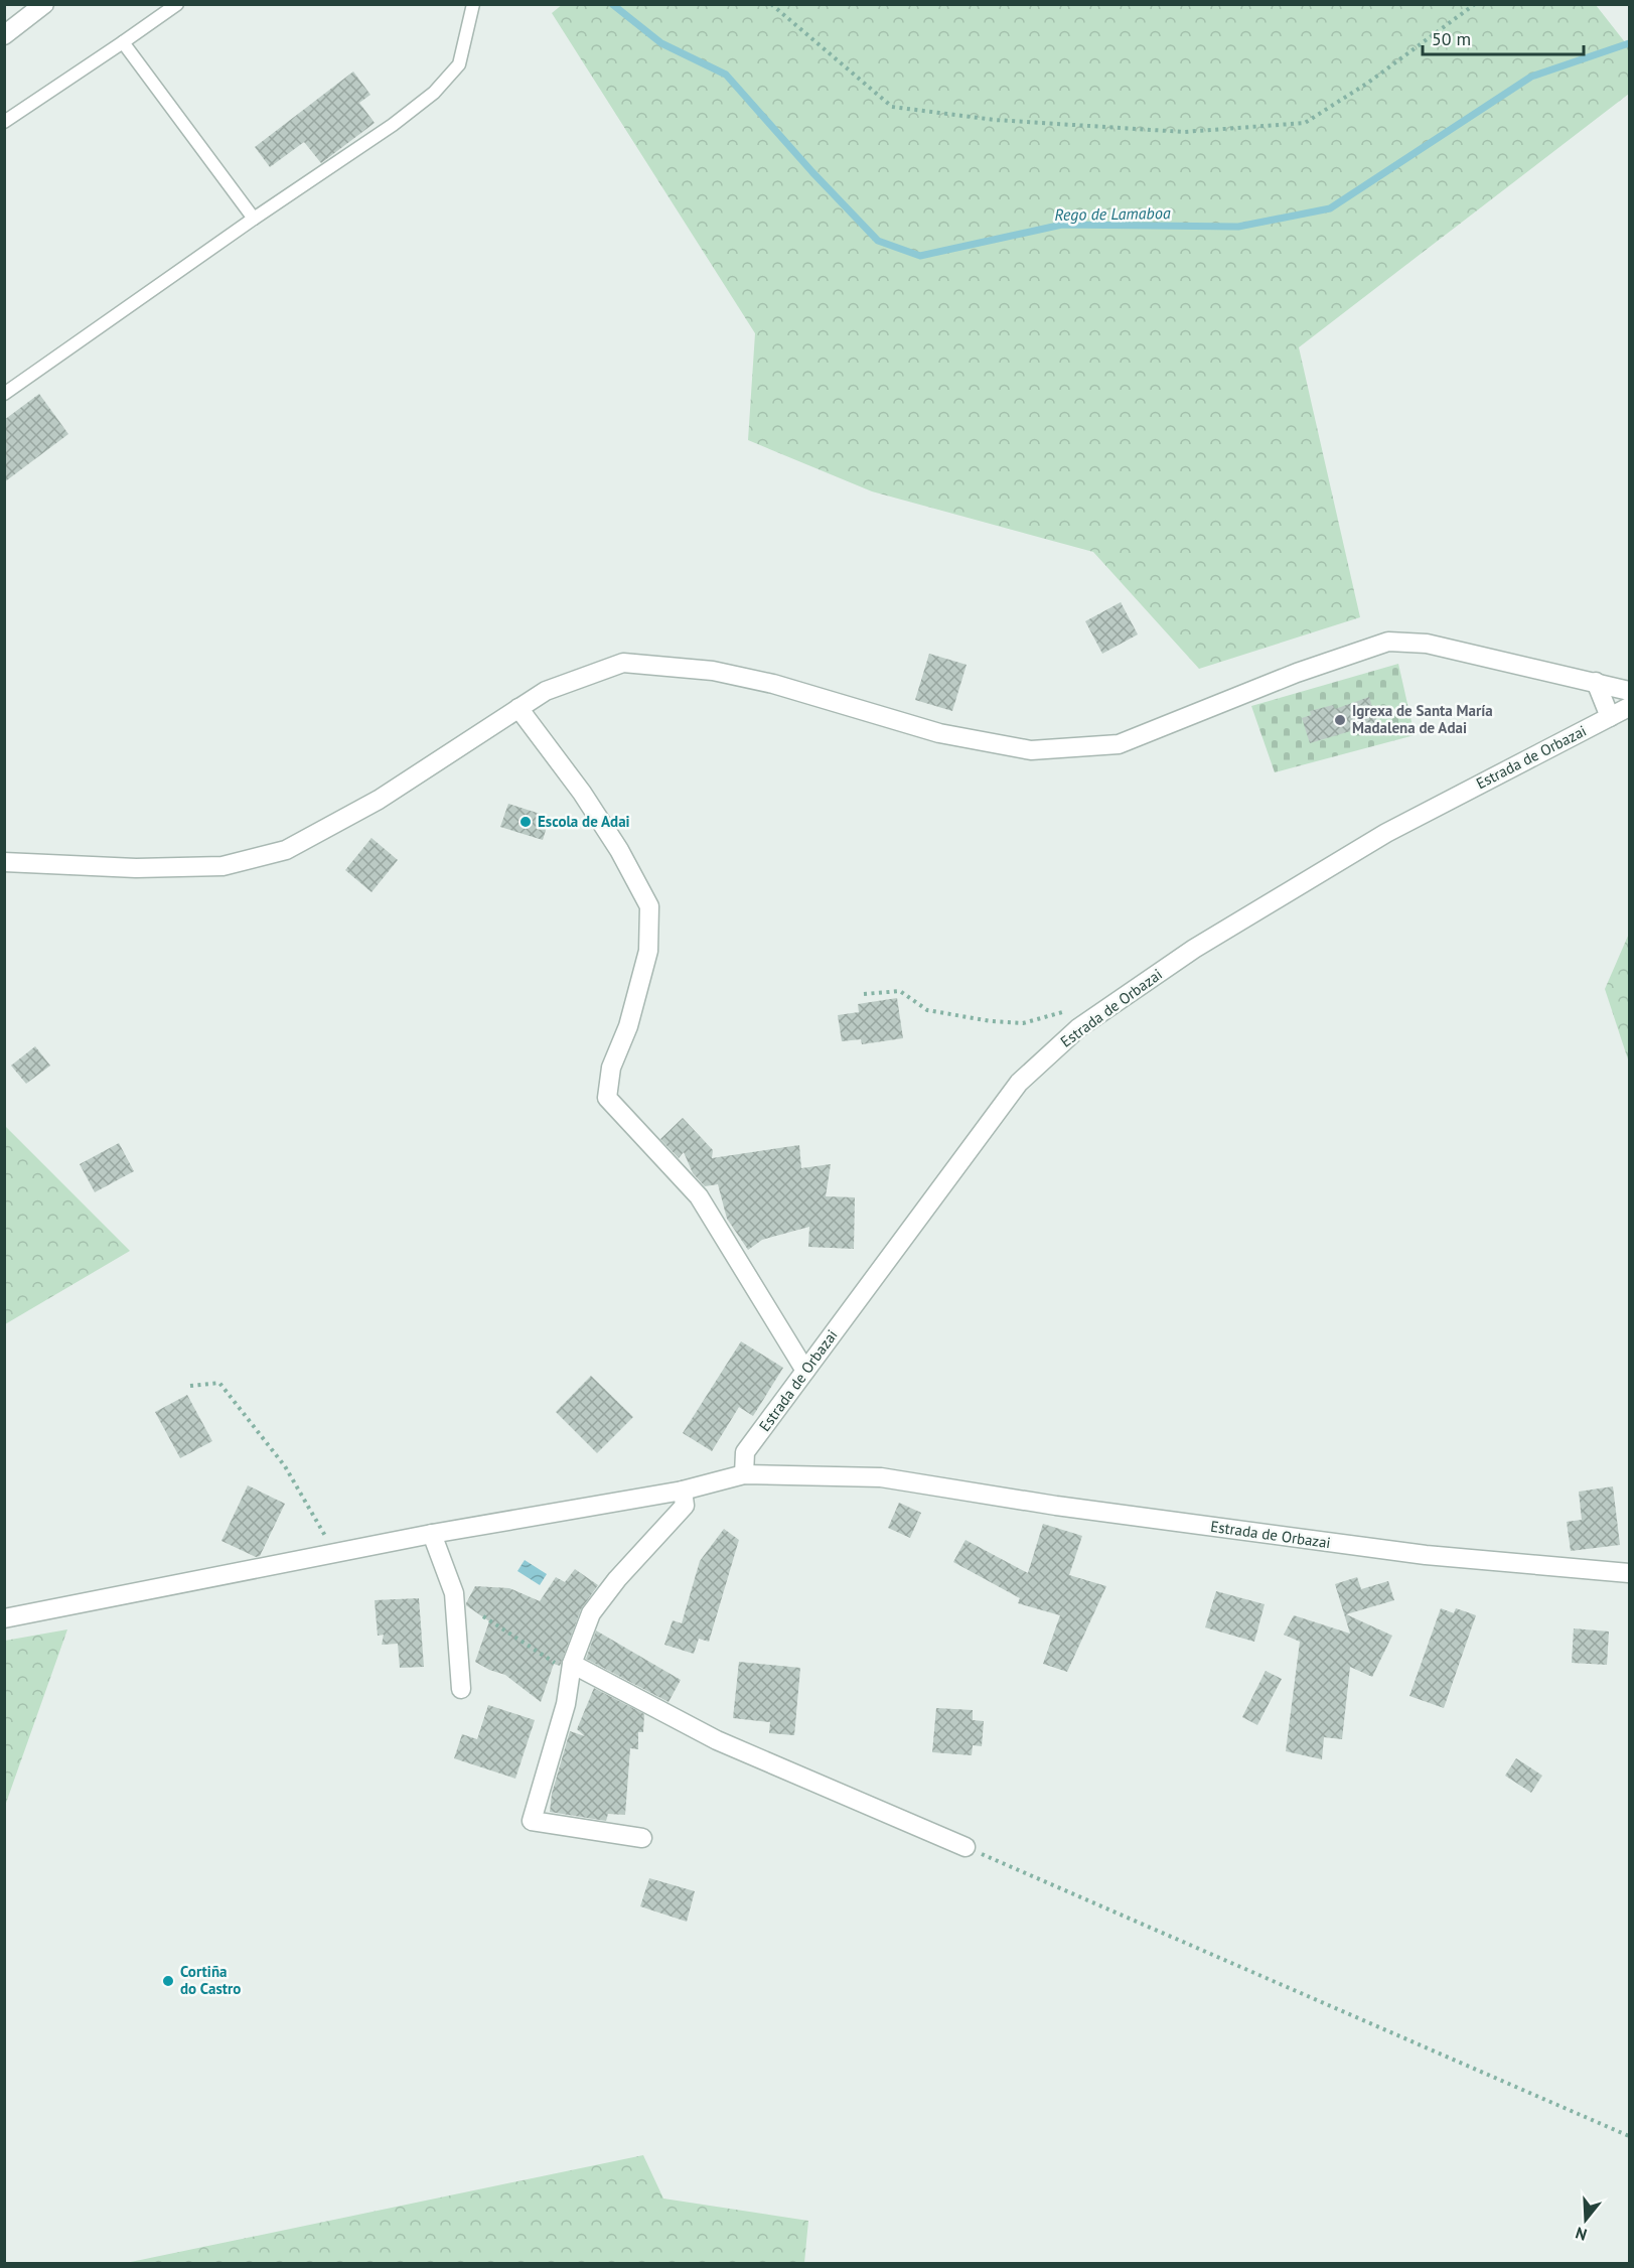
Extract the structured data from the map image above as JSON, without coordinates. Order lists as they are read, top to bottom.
{
  "streets": {
    "street": ["Estrada de Orbazai"]
  },
  "water": ["Rego de Lamaboa"],
  "places": ["Igrexa de Santa María Madalena de Adai", "Escola de Adai", "Cortiña do Castro"],
  "scale_bar": "50 m",
  "north": "bottom"
}
